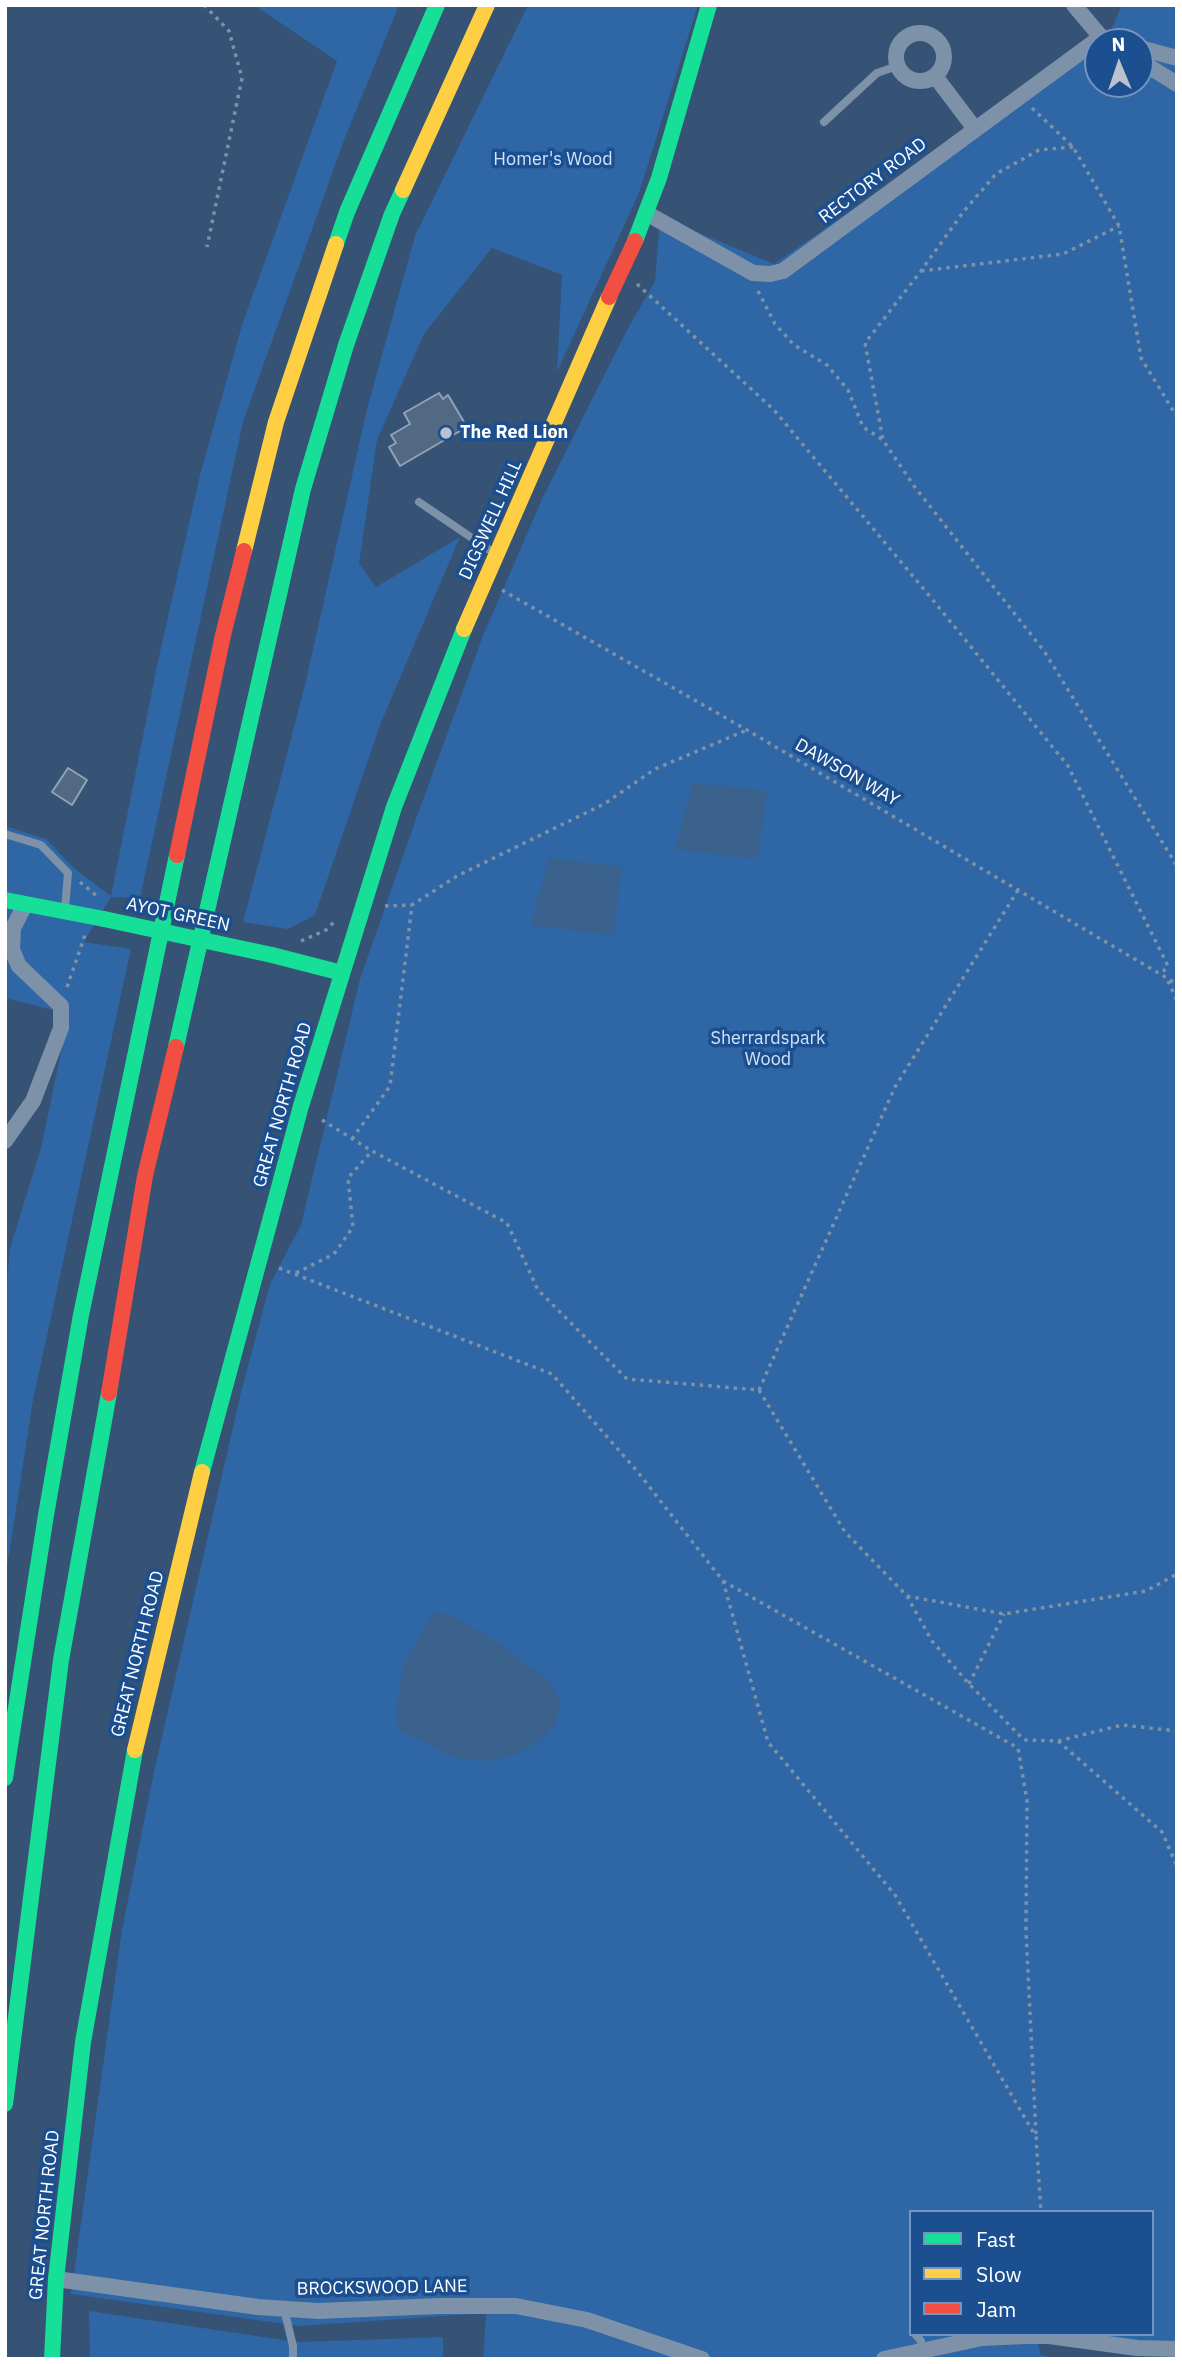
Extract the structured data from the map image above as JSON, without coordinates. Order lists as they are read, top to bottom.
{
  "streets": {
    "main road": ["DIGSWELL HILL", "AYOT GREEN", "GREAT NORTH ROAD"],
    "street": ["RECTORY ROAD", "BROCKSWOOD LANE"],
    "path": ["DAWSON WAY"]
  },
  "crossings": [
    ["DIGSWELL HILL", "AYOT GREEN"],
    ["DIGSWELL HILL", "GREAT NORTH ROAD"],
    ["AYOT GREEN", "GREAT NORTH ROAD"],
    ["GREAT NORTH ROAD", "BROCKSWOOD LANE"]
  ],
  "parks": ["Homer's Wood", "Sherrardspark Wood"],
  "places": ["The Red Lion"],
  "legend": ["Fast", "Slow", "Jam"],
  "north": "top"
}
